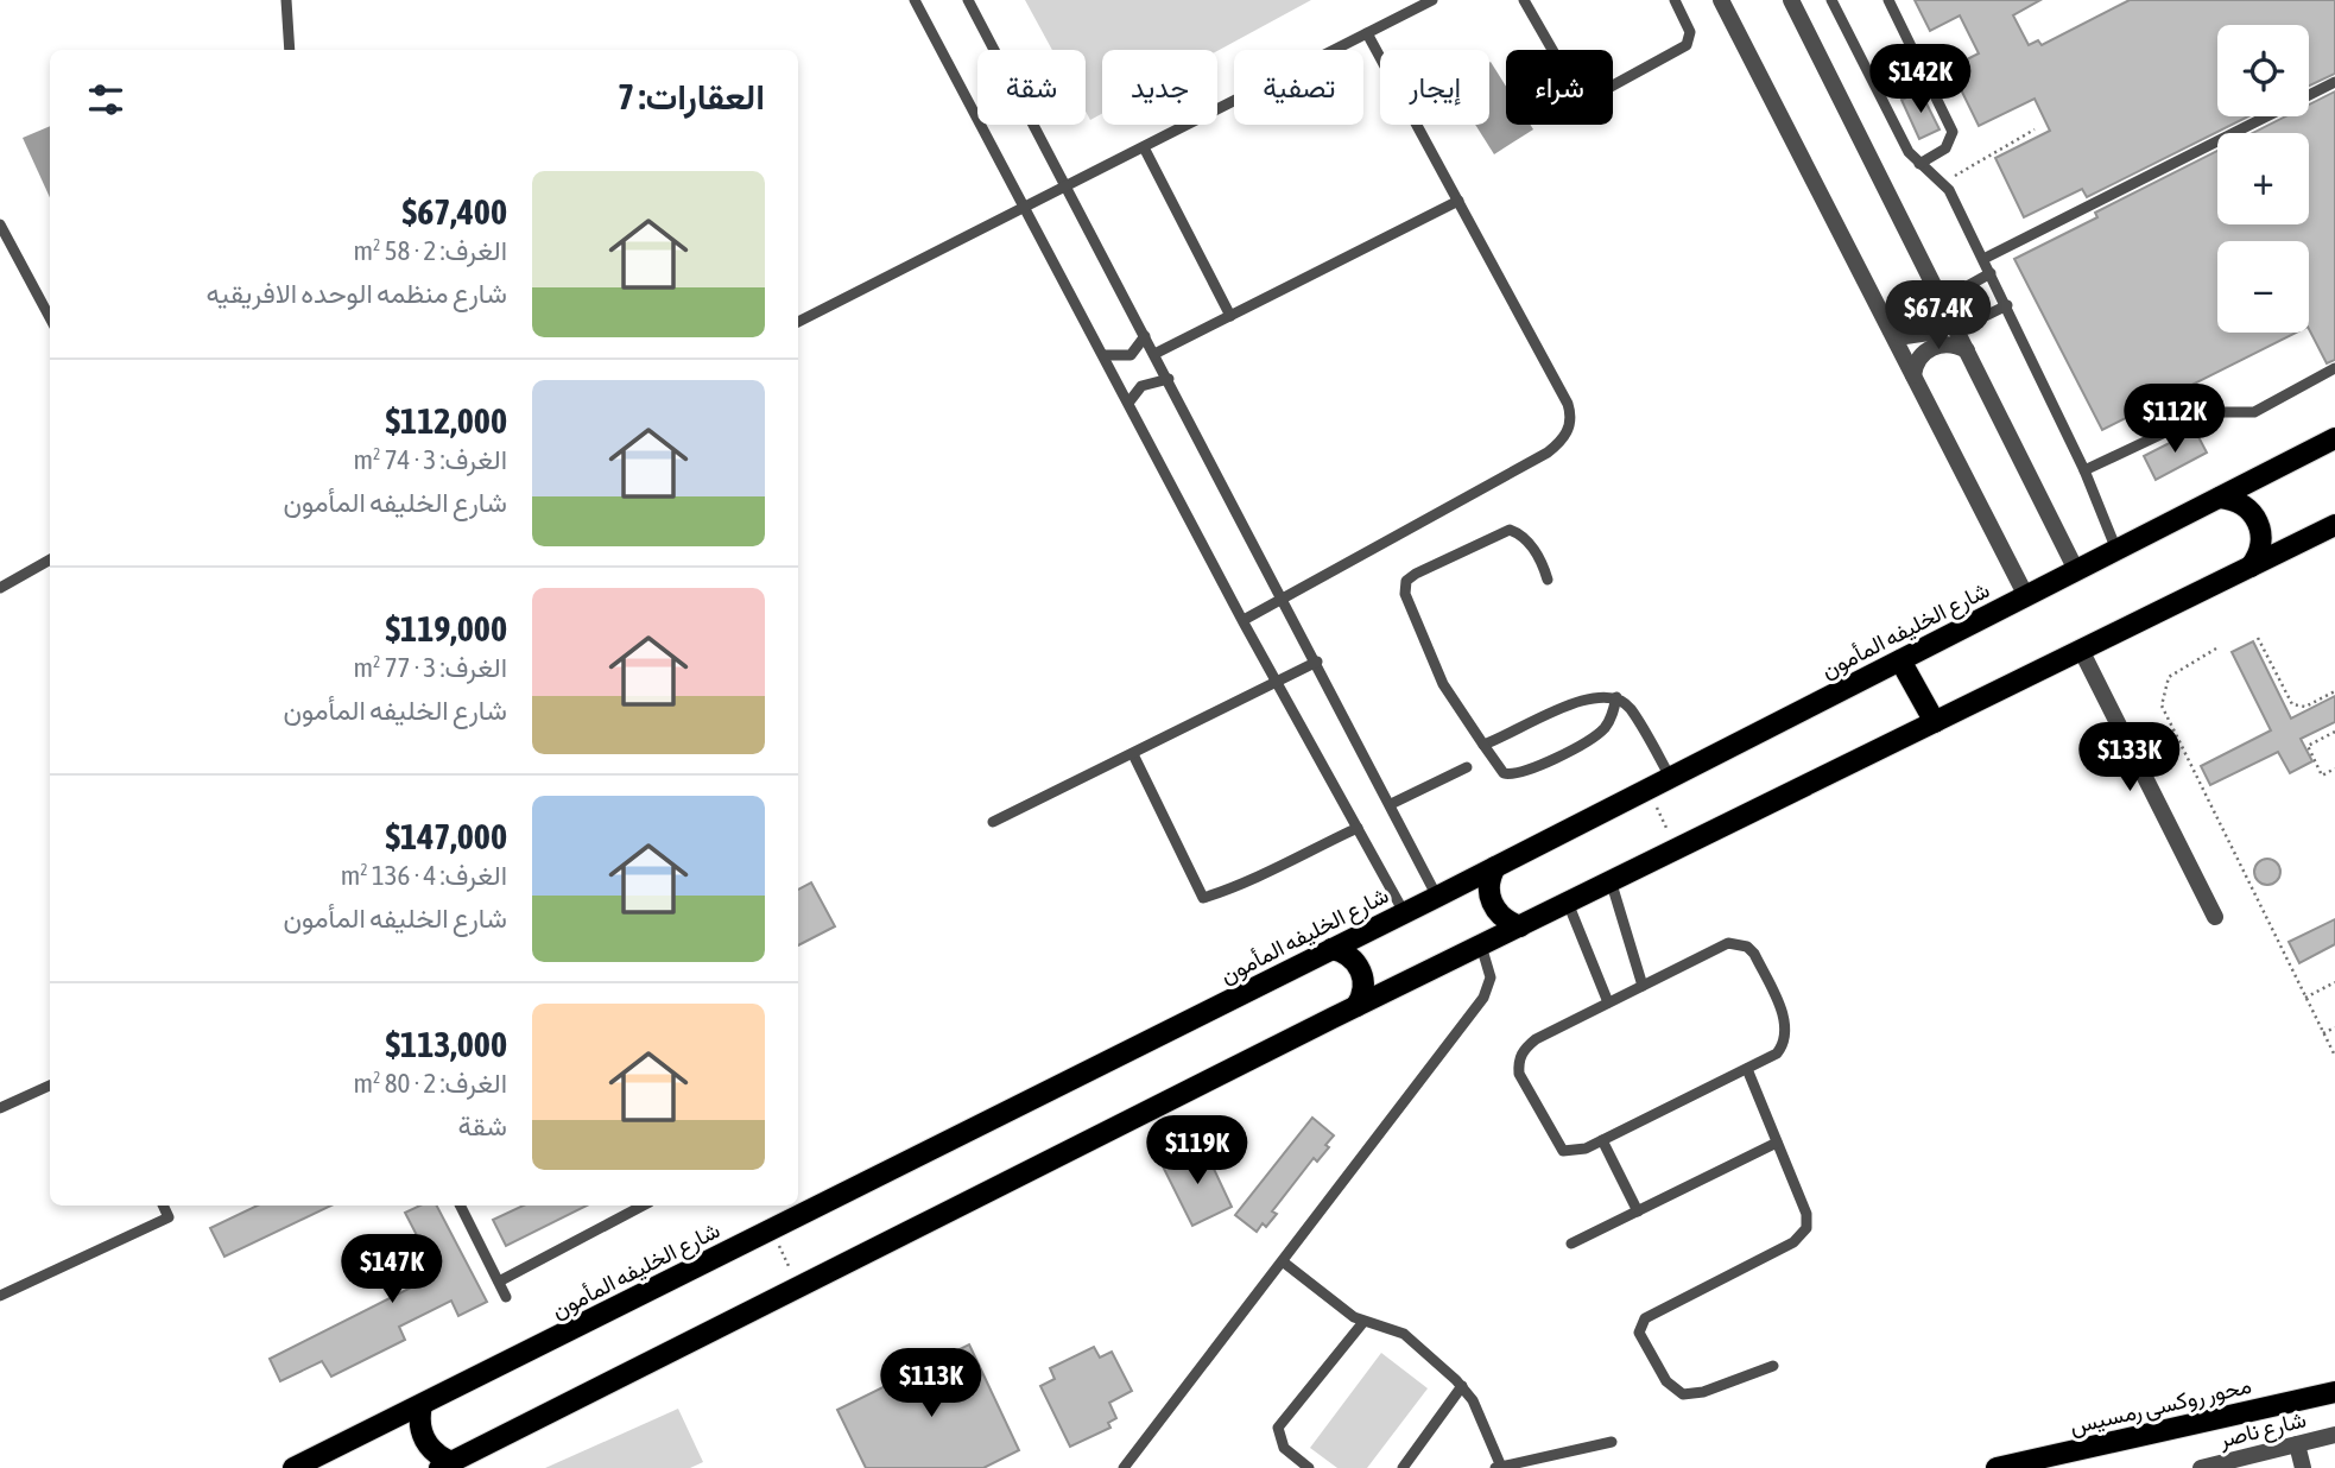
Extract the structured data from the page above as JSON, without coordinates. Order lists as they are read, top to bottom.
{
  "streets": {
    "main road": ["شارع الخليفه المأمون", "محور روكسى رمسيس"],
    "street": ["شارع ناصر"]
  },
  "page": {
    "map_buttons": ["+", "−"],
    "price": [
      "$142K",
      "$67.4K",
      "$112K",
      "$133K",
      "$119K",
      "$147K",
      "$113K"
    ],
    "chip": [
      "شراء",
      "إيجار",
      "تصفية",
      "جديد",
      "شقة"
    ],
    "heading": "العقارات: 7",
    "list": [
      {
        "name": "$67,400",
        "note": "الغرف: 2 · 58 m² · شارع منظمه الوحده الافريقيه"
      },
      {
        "name": "$112,000",
        "note": "الغرف: 3 · 74 m² · شارع الخليفه المأمون"
      },
      {
        "name": "$119,000",
        "note": "الغرف: 3 · 77 m² · شارع الخليفه المأمون"
      },
      {
        "name": "$147,000",
        "note": "الغرف: 4 · 136 m² · شارع الخليفه المأمون"
      },
      {
        "name": "$113,000",
        "note": "الغرف: 2 · 80 m² · شقة"
      }
    ]
  }
}
